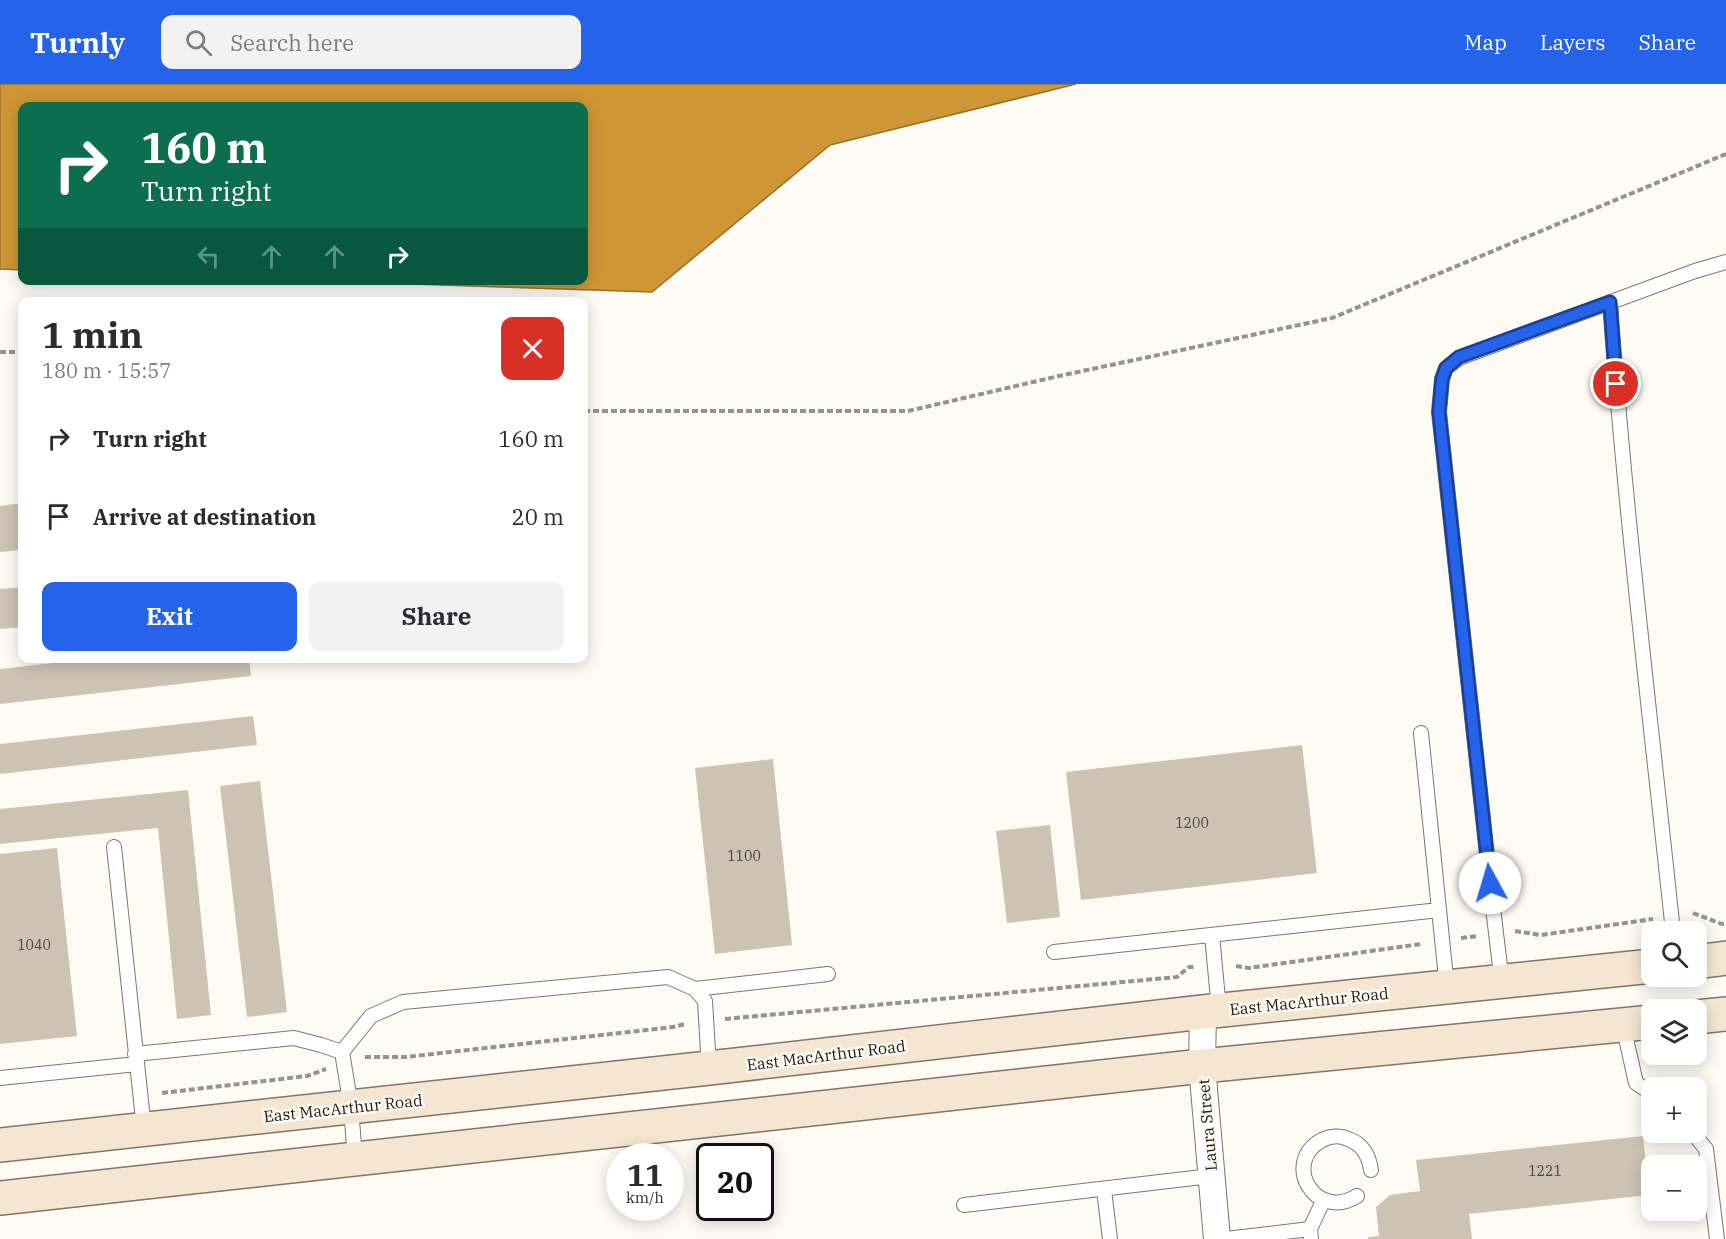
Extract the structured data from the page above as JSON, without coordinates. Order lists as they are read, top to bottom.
{
  "streets": {
    "street": ["East MacArthur Road", "Laura Street"]
  },
  "crossings": [
    ["East MacArthur Road", "Laura Street"]
  ],
  "house_numbers": [
    "1200",
    "1100",
    "1040",
    "1221"
  ],
  "page": {
    "header": "Turnly",
    "search": "Search here",
    "nav": ["Map", "Layers", "Share"],
    "turn": ["160 m", "Turn right"],
    "heading": ["1 min", "180 m · 15:57"],
    "list": [
      {
        "name": "Turn right",
        "value": "160 m"
      },
      {
        "name": "Arrive at destination",
        "value": "20 m"
      }
    ],
    "buttons": ["Exit", "Share"],
    "map_buttons": ["+", "−"],
    "speed": "11 km/h",
    "limit": "20"
  }
}
